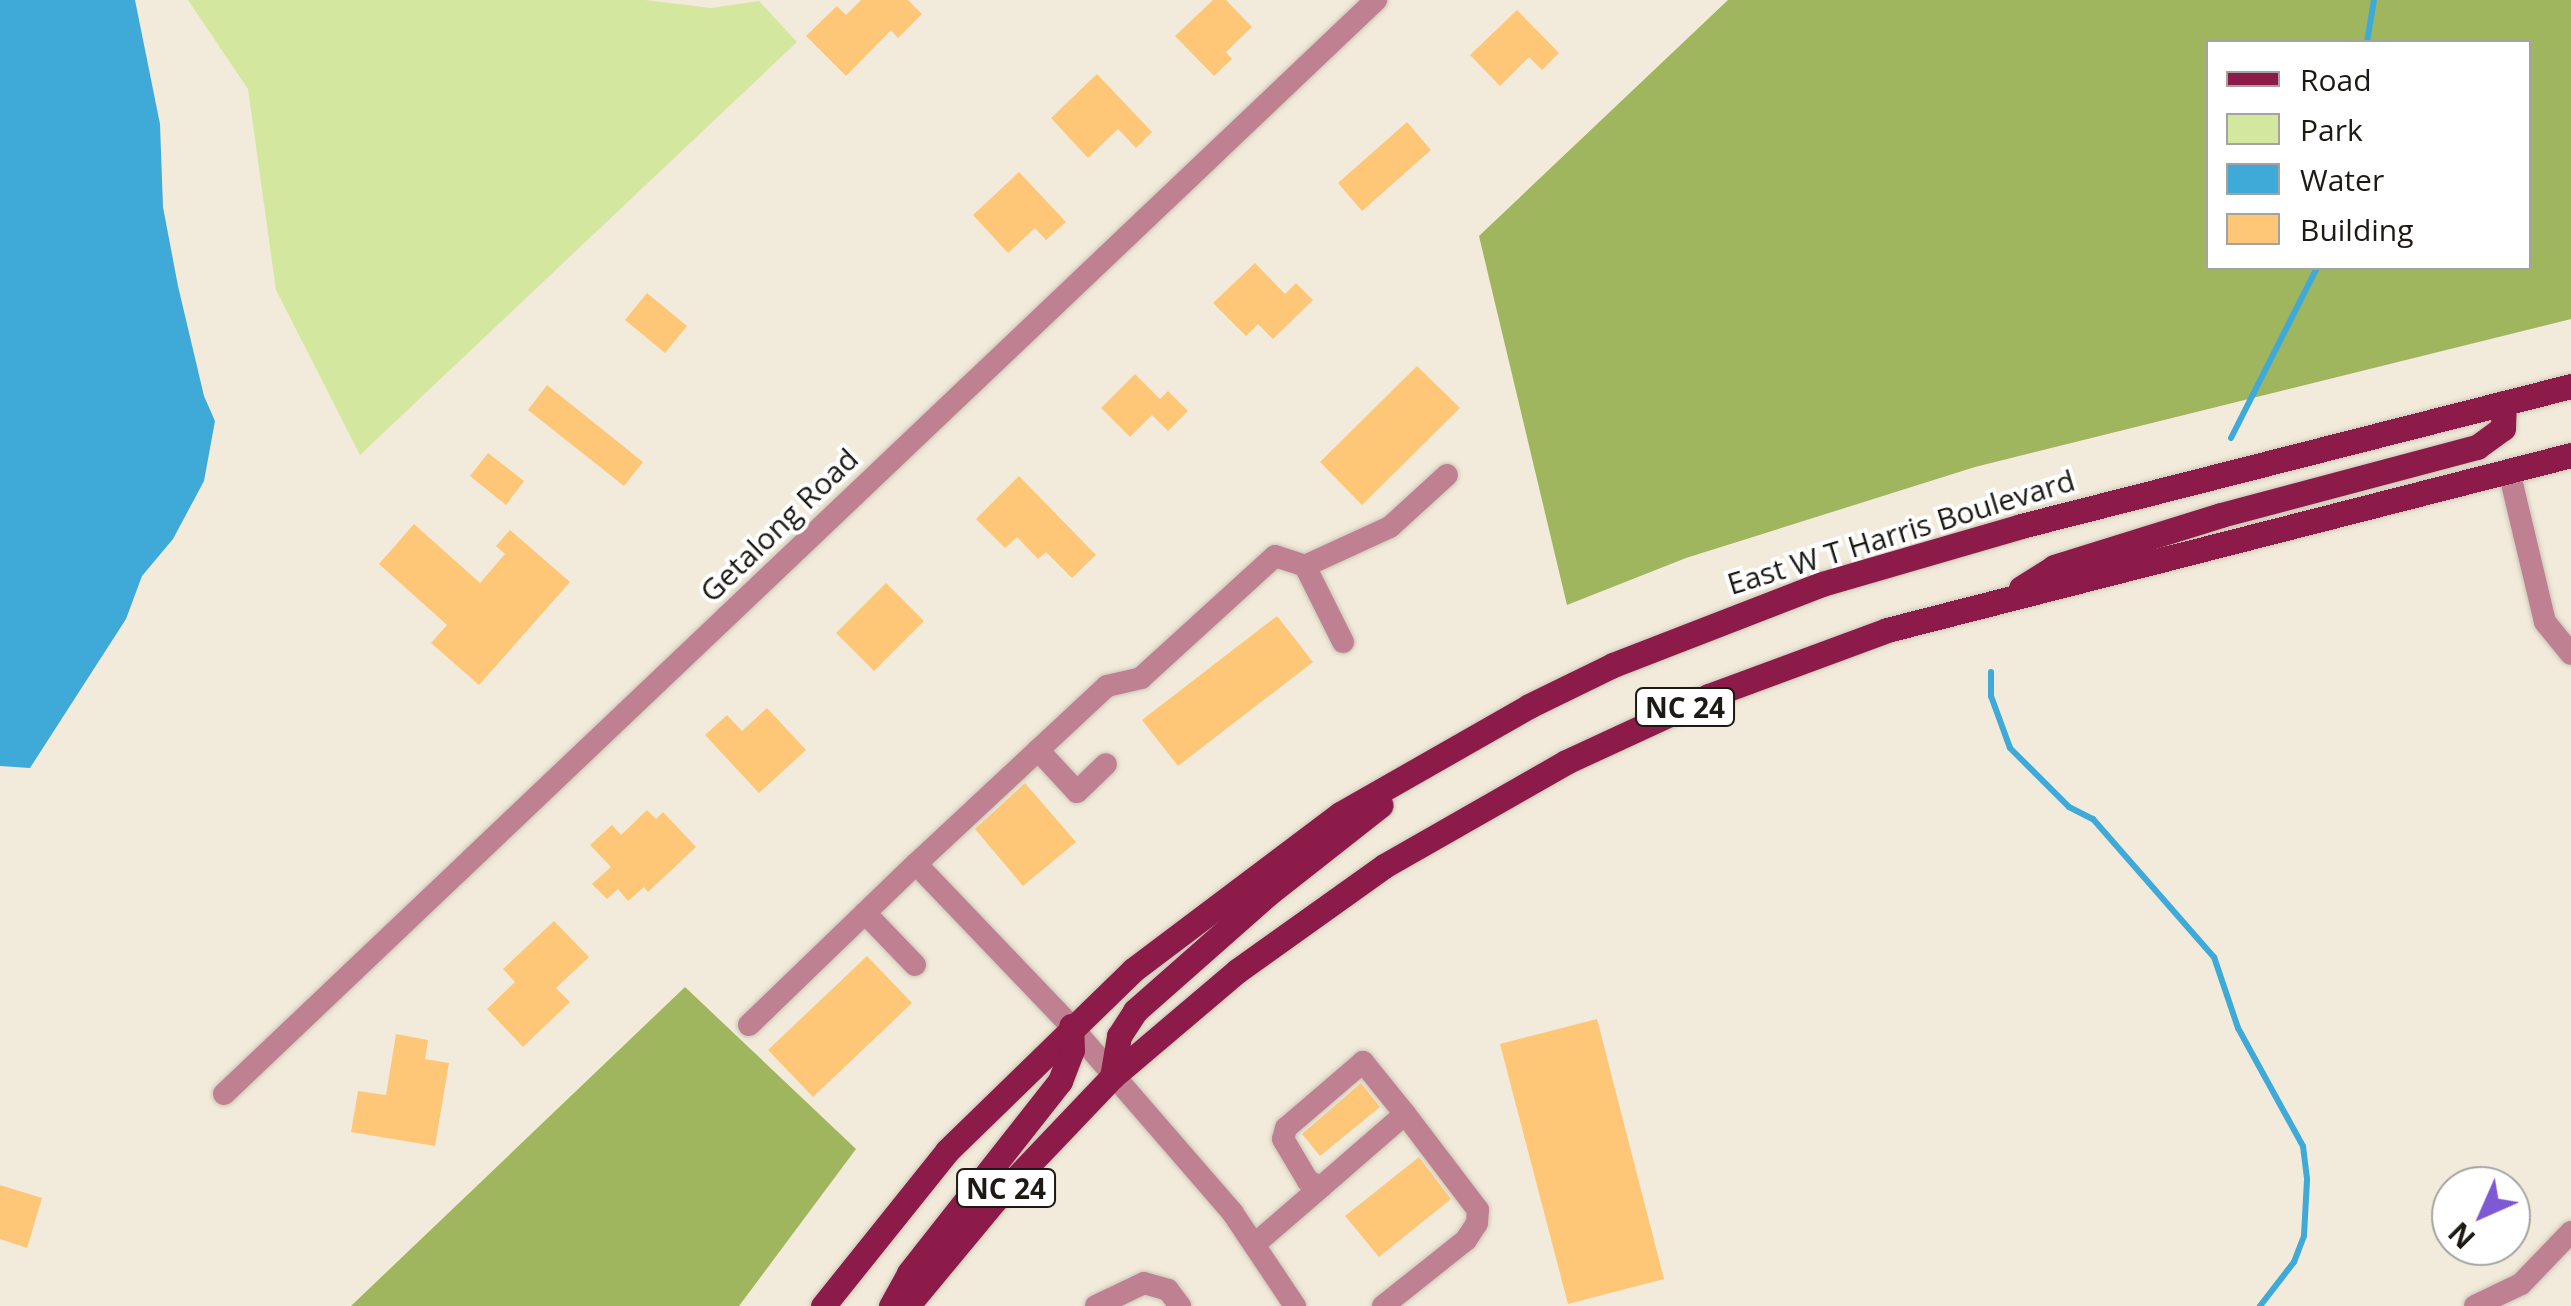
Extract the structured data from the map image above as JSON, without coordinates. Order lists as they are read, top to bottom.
{
  "streets": {
    "main road": ["East W T Harris Boulevard", "NC 24"],
    "street": ["Getalong Road"]
  },
  "legend": [
    "Road",
    "Park",
    "Water",
    "Building"
  ],
  "north": "bottom left"
}
